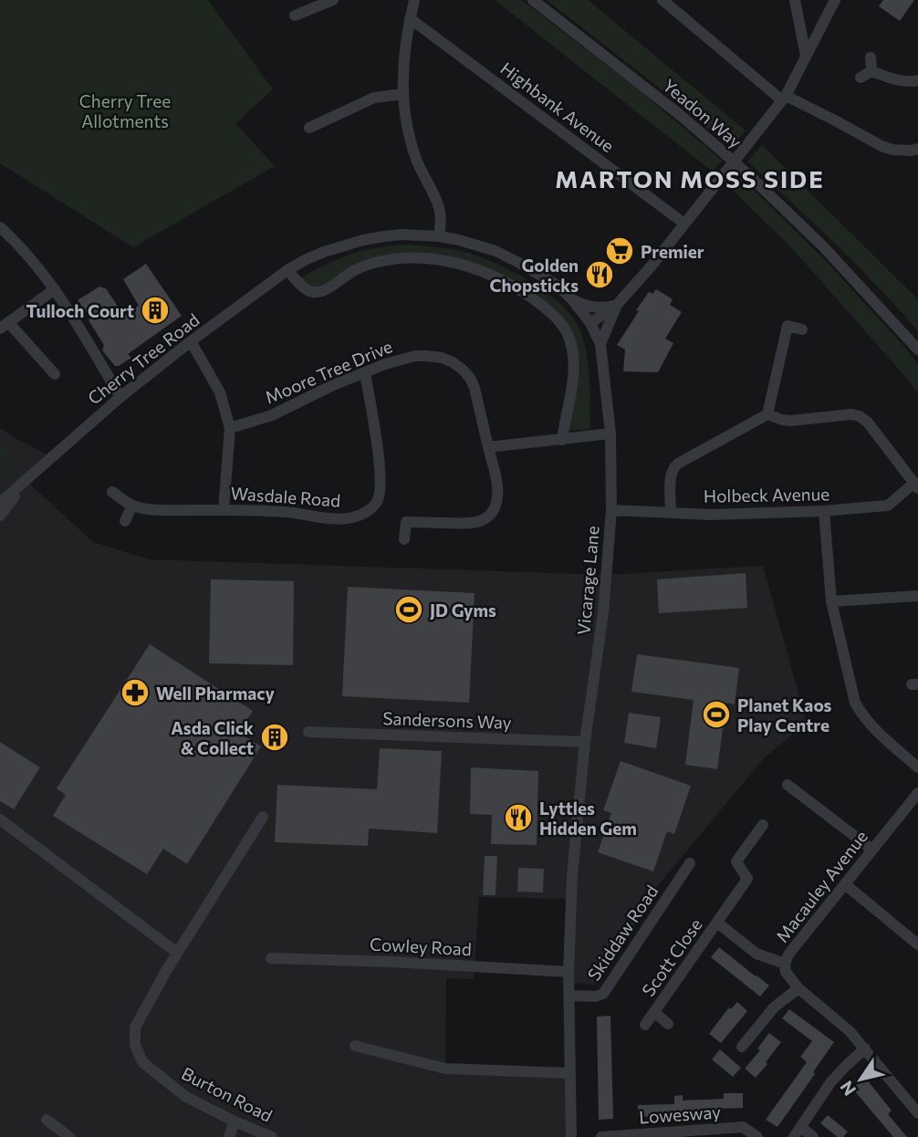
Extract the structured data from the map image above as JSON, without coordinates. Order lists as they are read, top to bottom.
{
  "streets": {
    "street": [
      "Highbank Avenue",
      "Yeadon Way",
      "Cherry Tree Road",
      "Moore Tree Drive",
      "Holbeck Avenue",
      "Wasdale Road",
      "Vicarage Lane",
      "Sandersons Way",
      "Macauley Avenue",
      "Skiddaw Road",
      "Cowley Road",
      "Scott Close",
      "Burton Road",
      "Lowesway"
    ]
  },
  "crossings": [
    ["Cherry Tree Road", "Vicarage Lane"],
    ["Moore Tree Drive", "Wasdale Road"],
    ["Holbeck Avenue", "Vicarage Lane"],
    ["Vicarage Lane", "Sandersons Way"],
    ["Vicarage Lane", "Skiddaw Road"],
    ["Vicarage Lane", "Cowley Road"],
    ["Macauley Avenue", "Scott Close"]
  ],
  "districts": ["MARTON MOSS SIDE"],
  "parks": ["Cherry Tree Allotments"],
  "places": {
    "supermarket": ["Premier"],
    "restaurant": ["Golden Chopsticks", "Lyttles Hidden Gem"],
    "building": ["Tulloch Court", "Asda Click & Collect"],
    "sports": ["JD Gyms", "Planet Kaos Play Centre"],
    "pharmacy": ["Well Pharmacy"]
  },
  "north": "bottom left"
}
